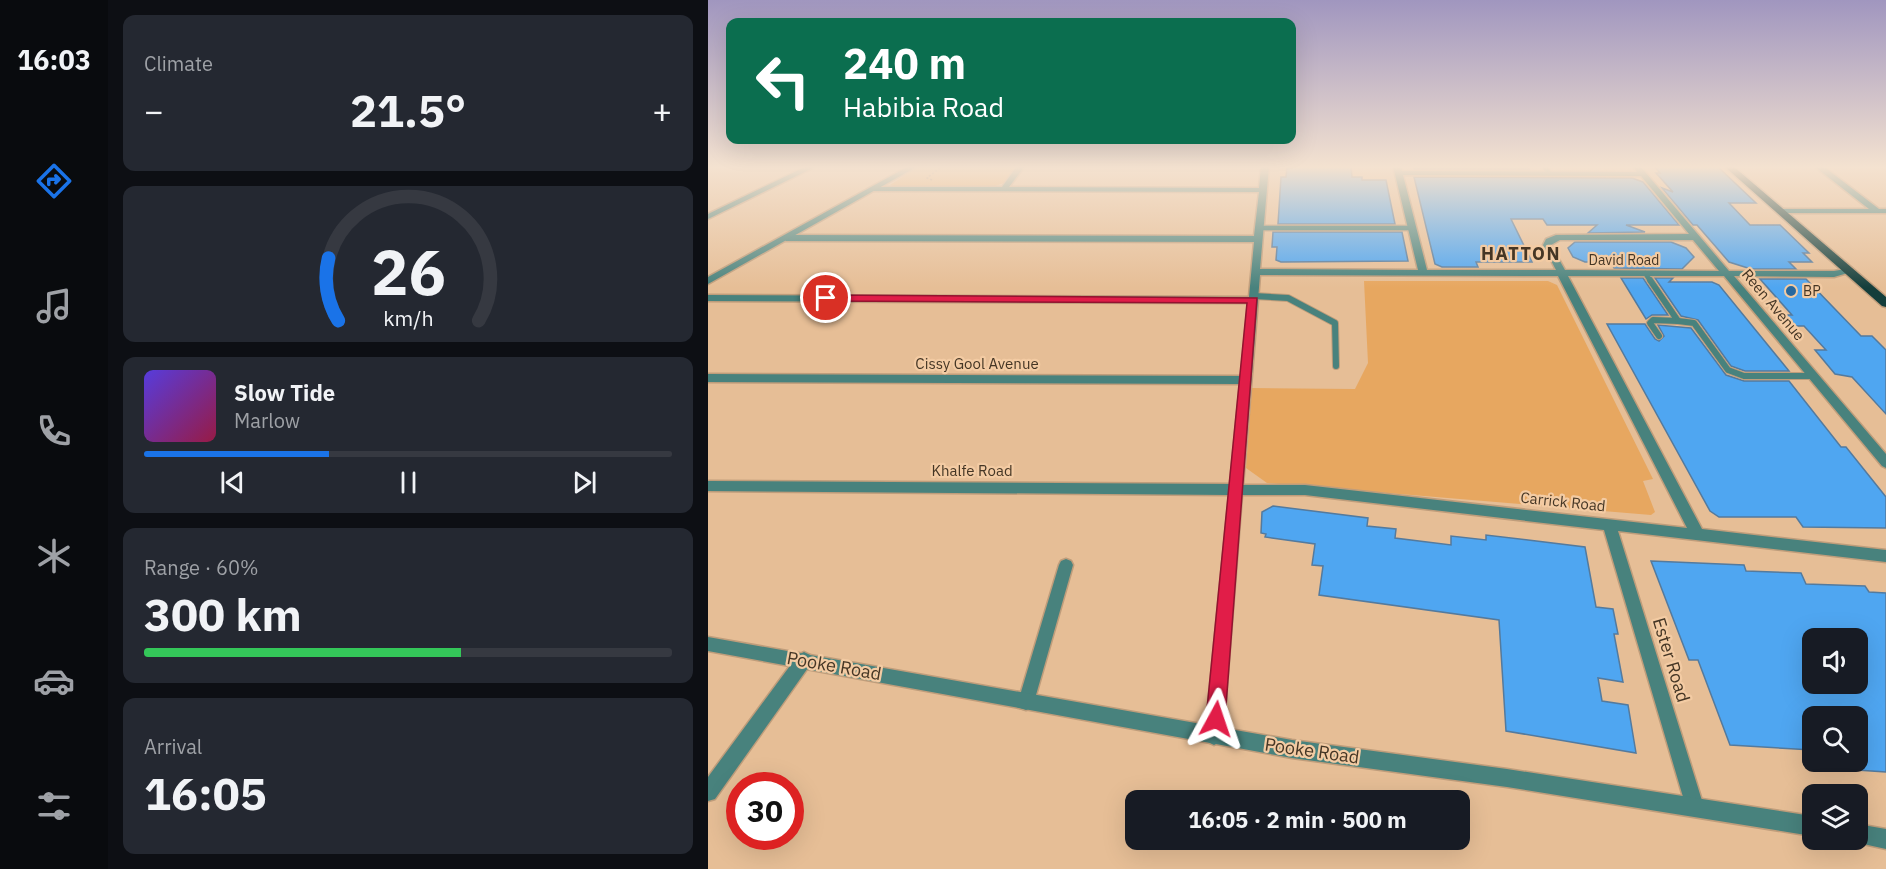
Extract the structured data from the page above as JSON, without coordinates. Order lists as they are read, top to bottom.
{
  "streets": {
    "street": [
      "David Road",
      "Reen Avenue",
      "Cissy Gool Avenue",
      "Khalfe Road",
      "Carrick Road",
      "Ester Road",
      "Pooke Road"
    ]
  },
  "crossings": [
    ["David Road", "Reen Avenue"],
    ["Khalfe Road", "Carrick Road"],
    ["Carrick Road", "Ester Road"],
    ["Ester Road", "Pooke Road"]
  ],
  "districts": ["HATTON"],
  "places": ["BP"],
  "page": {
    "tabs": "16:03",
    "tile": [
      "Climate",
      ["Range · 60%", "300 km"],
      ["Arrival", "16:05"]
    ],
    "turn": ["240 m", "Habibia Road"],
    "heat": ["−", "21.5°", "+"],
    "song": ["Slow Tide", "Marlow"],
    "limit": "30",
    "trip": "16:05 · 2 min · 500 m",
    "gauge": ["26", "km/h"]
  }
}
